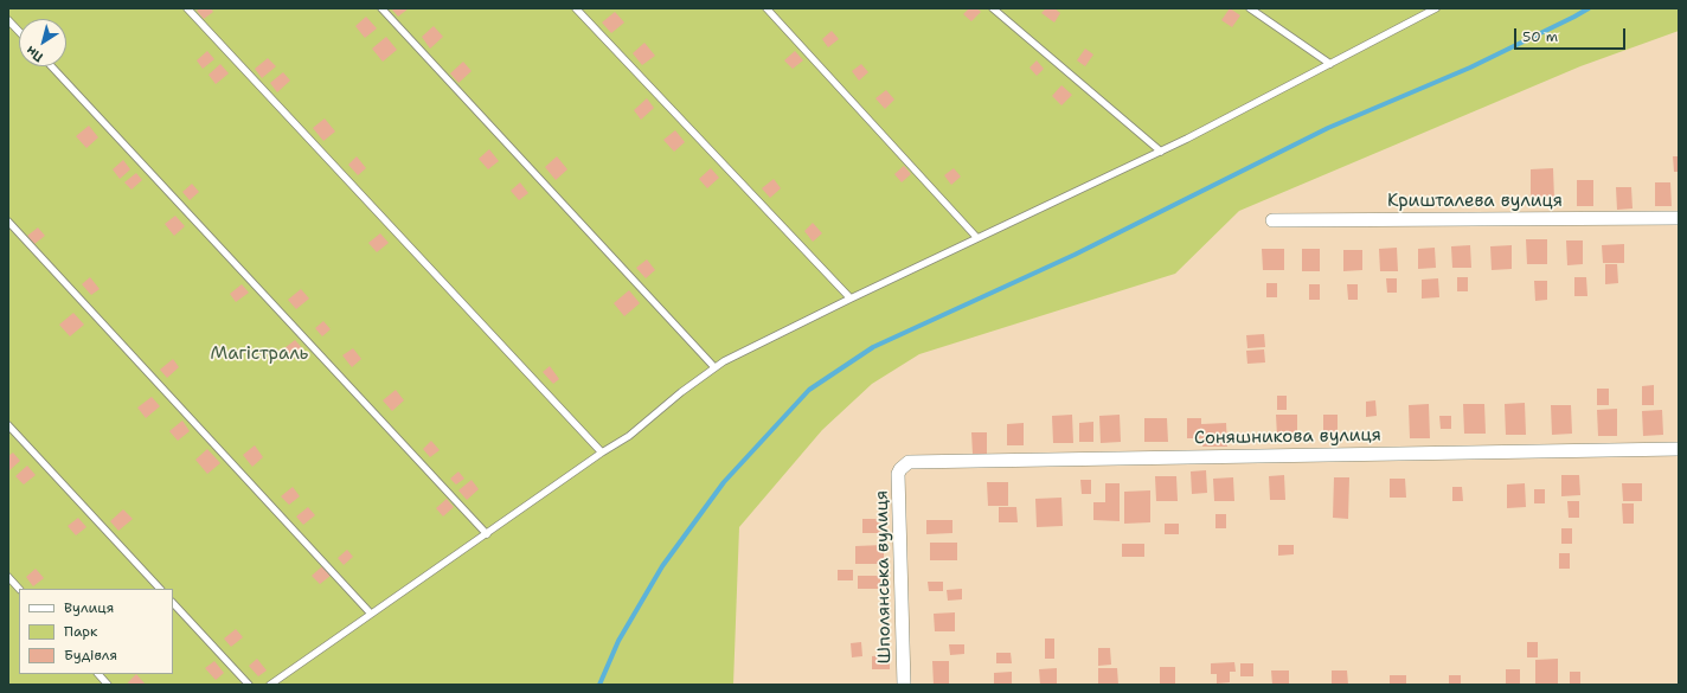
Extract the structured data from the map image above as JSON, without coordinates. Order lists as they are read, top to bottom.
{
  "streets": {
    "street": ["Кришталева вулиця", "Соняшникова вулиця", "Шполянська вулиця"]
  },
  "crossings": [
    ["Соняшникова вулиця", "Шполянська вулиця"]
  ],
  "parks": ["Магістраль"],
  "legend": ["Вулиця", "Парк", "Будівля"],
  "scale_bar": "50 m",
  "north": "bottom left"
}
